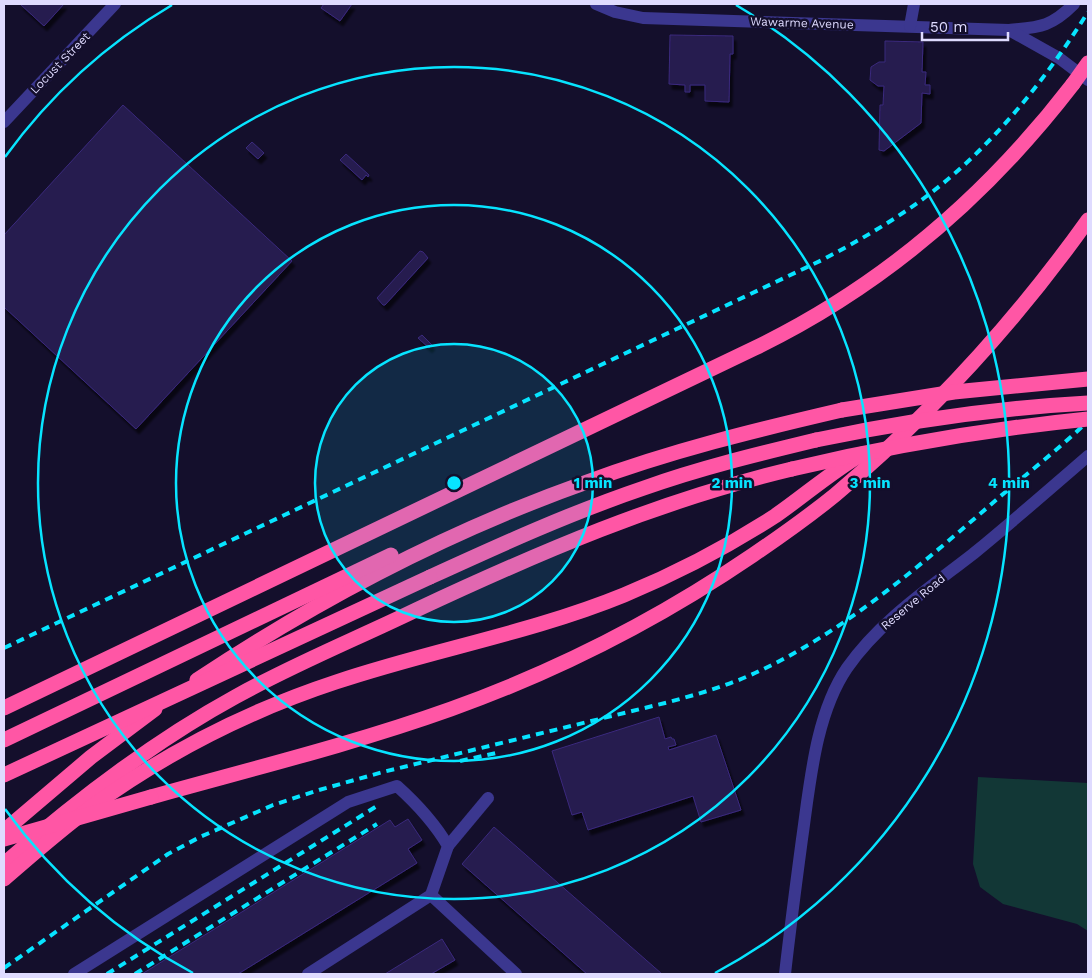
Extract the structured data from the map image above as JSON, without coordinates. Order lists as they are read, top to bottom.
{
  "streets": {
    "street": ["Wawarme Avenue", "Locust Street", "Reserve Road"]
  },
  "scale_bar": "50 m",
  "rings": [
    "1 min",
    "2 min",
    "3 min",
    "4 min"
  ]
}
